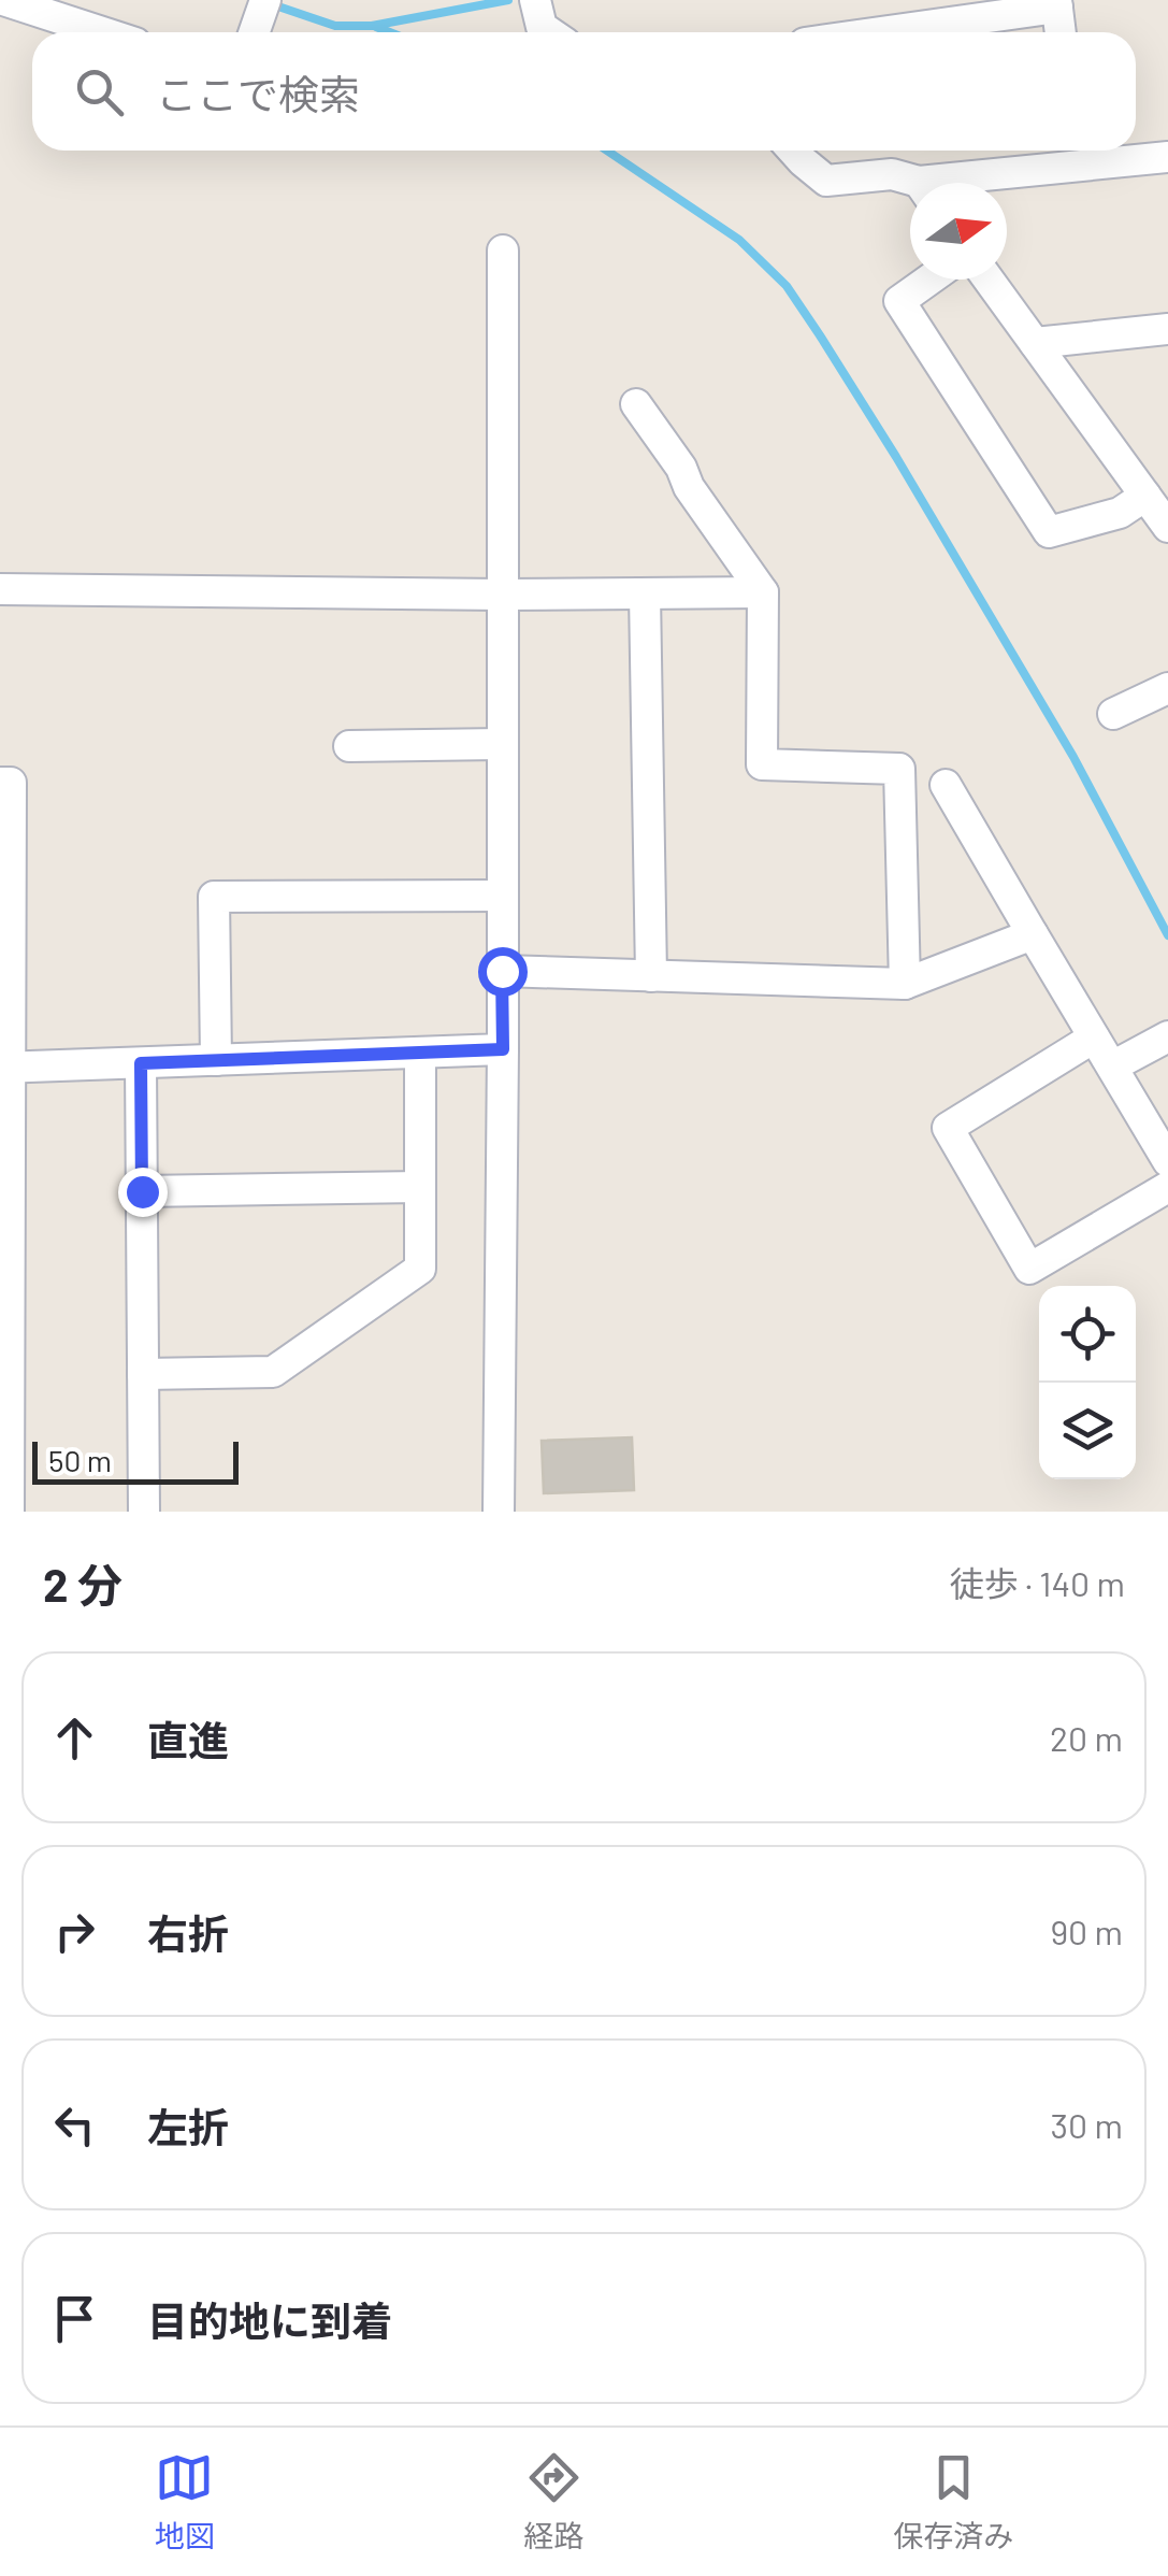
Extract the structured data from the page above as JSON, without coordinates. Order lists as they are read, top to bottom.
{
  "scale_bar": "50 m",
  "north": "right",
  "page": {
    "search": "ここで検索",
    "scale": "50 m",
    "heading": ["2 分", "徒歩 · 140 m"],
    "list": [
      ["直進", "20 m"],
      ["右折", "90 m"],
      ["左折", "30 m"],
      "目的地に到着"
    ],
    "nav": ["地図", "経路", "保存済み"]
  }
}
